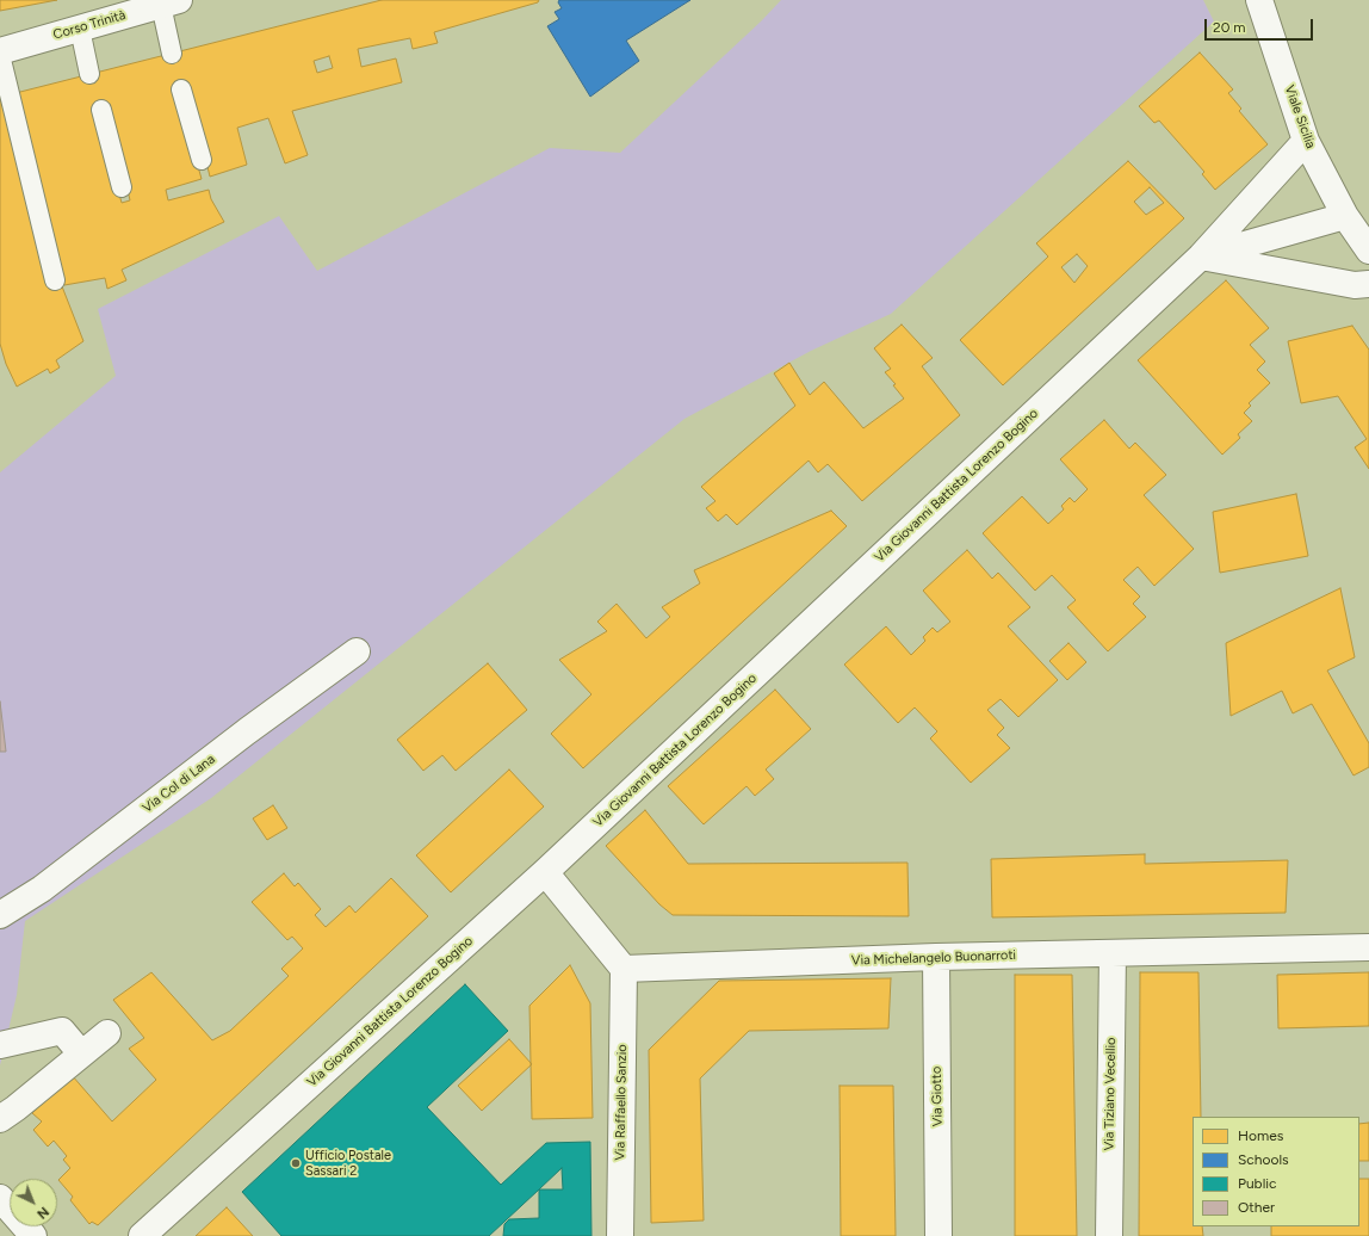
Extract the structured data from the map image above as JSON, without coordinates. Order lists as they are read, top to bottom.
{
  "streets": {
    "street": [
      "Corso Trinità",
      "Viale Sicilia",
      "Via Giovanni Battista Lorenzo Bogino",
      "Via Col di Lana",
      "Via Michelangelo Buonarroti",
      "Via Tiziano Vecellio",
      "Via Giotto",
      "Via Raffaello Sanzio"
    ]
  },
  "crossings": [
    ["Viale Sicilia", "Via Giovanni Battista Lorenzo Bogino"],
    ["Via Michelangelo Buonarroti", "Via Tiziano Vecellio"],
    ["Via Michelangelo Buonarroti", "Via Giotto"],
    ["Via Michelangelo Buonarroti", "Via Raffaello Sanzio"]
  ],
  "places": ["Ufficio Postale Sassari 2"],
  "legend": [
    "Homes",
    "Schools",
    "Public",
    "Other"
  ],
  "scale_bar": "20 m",
  "north": "bottom right"
}
